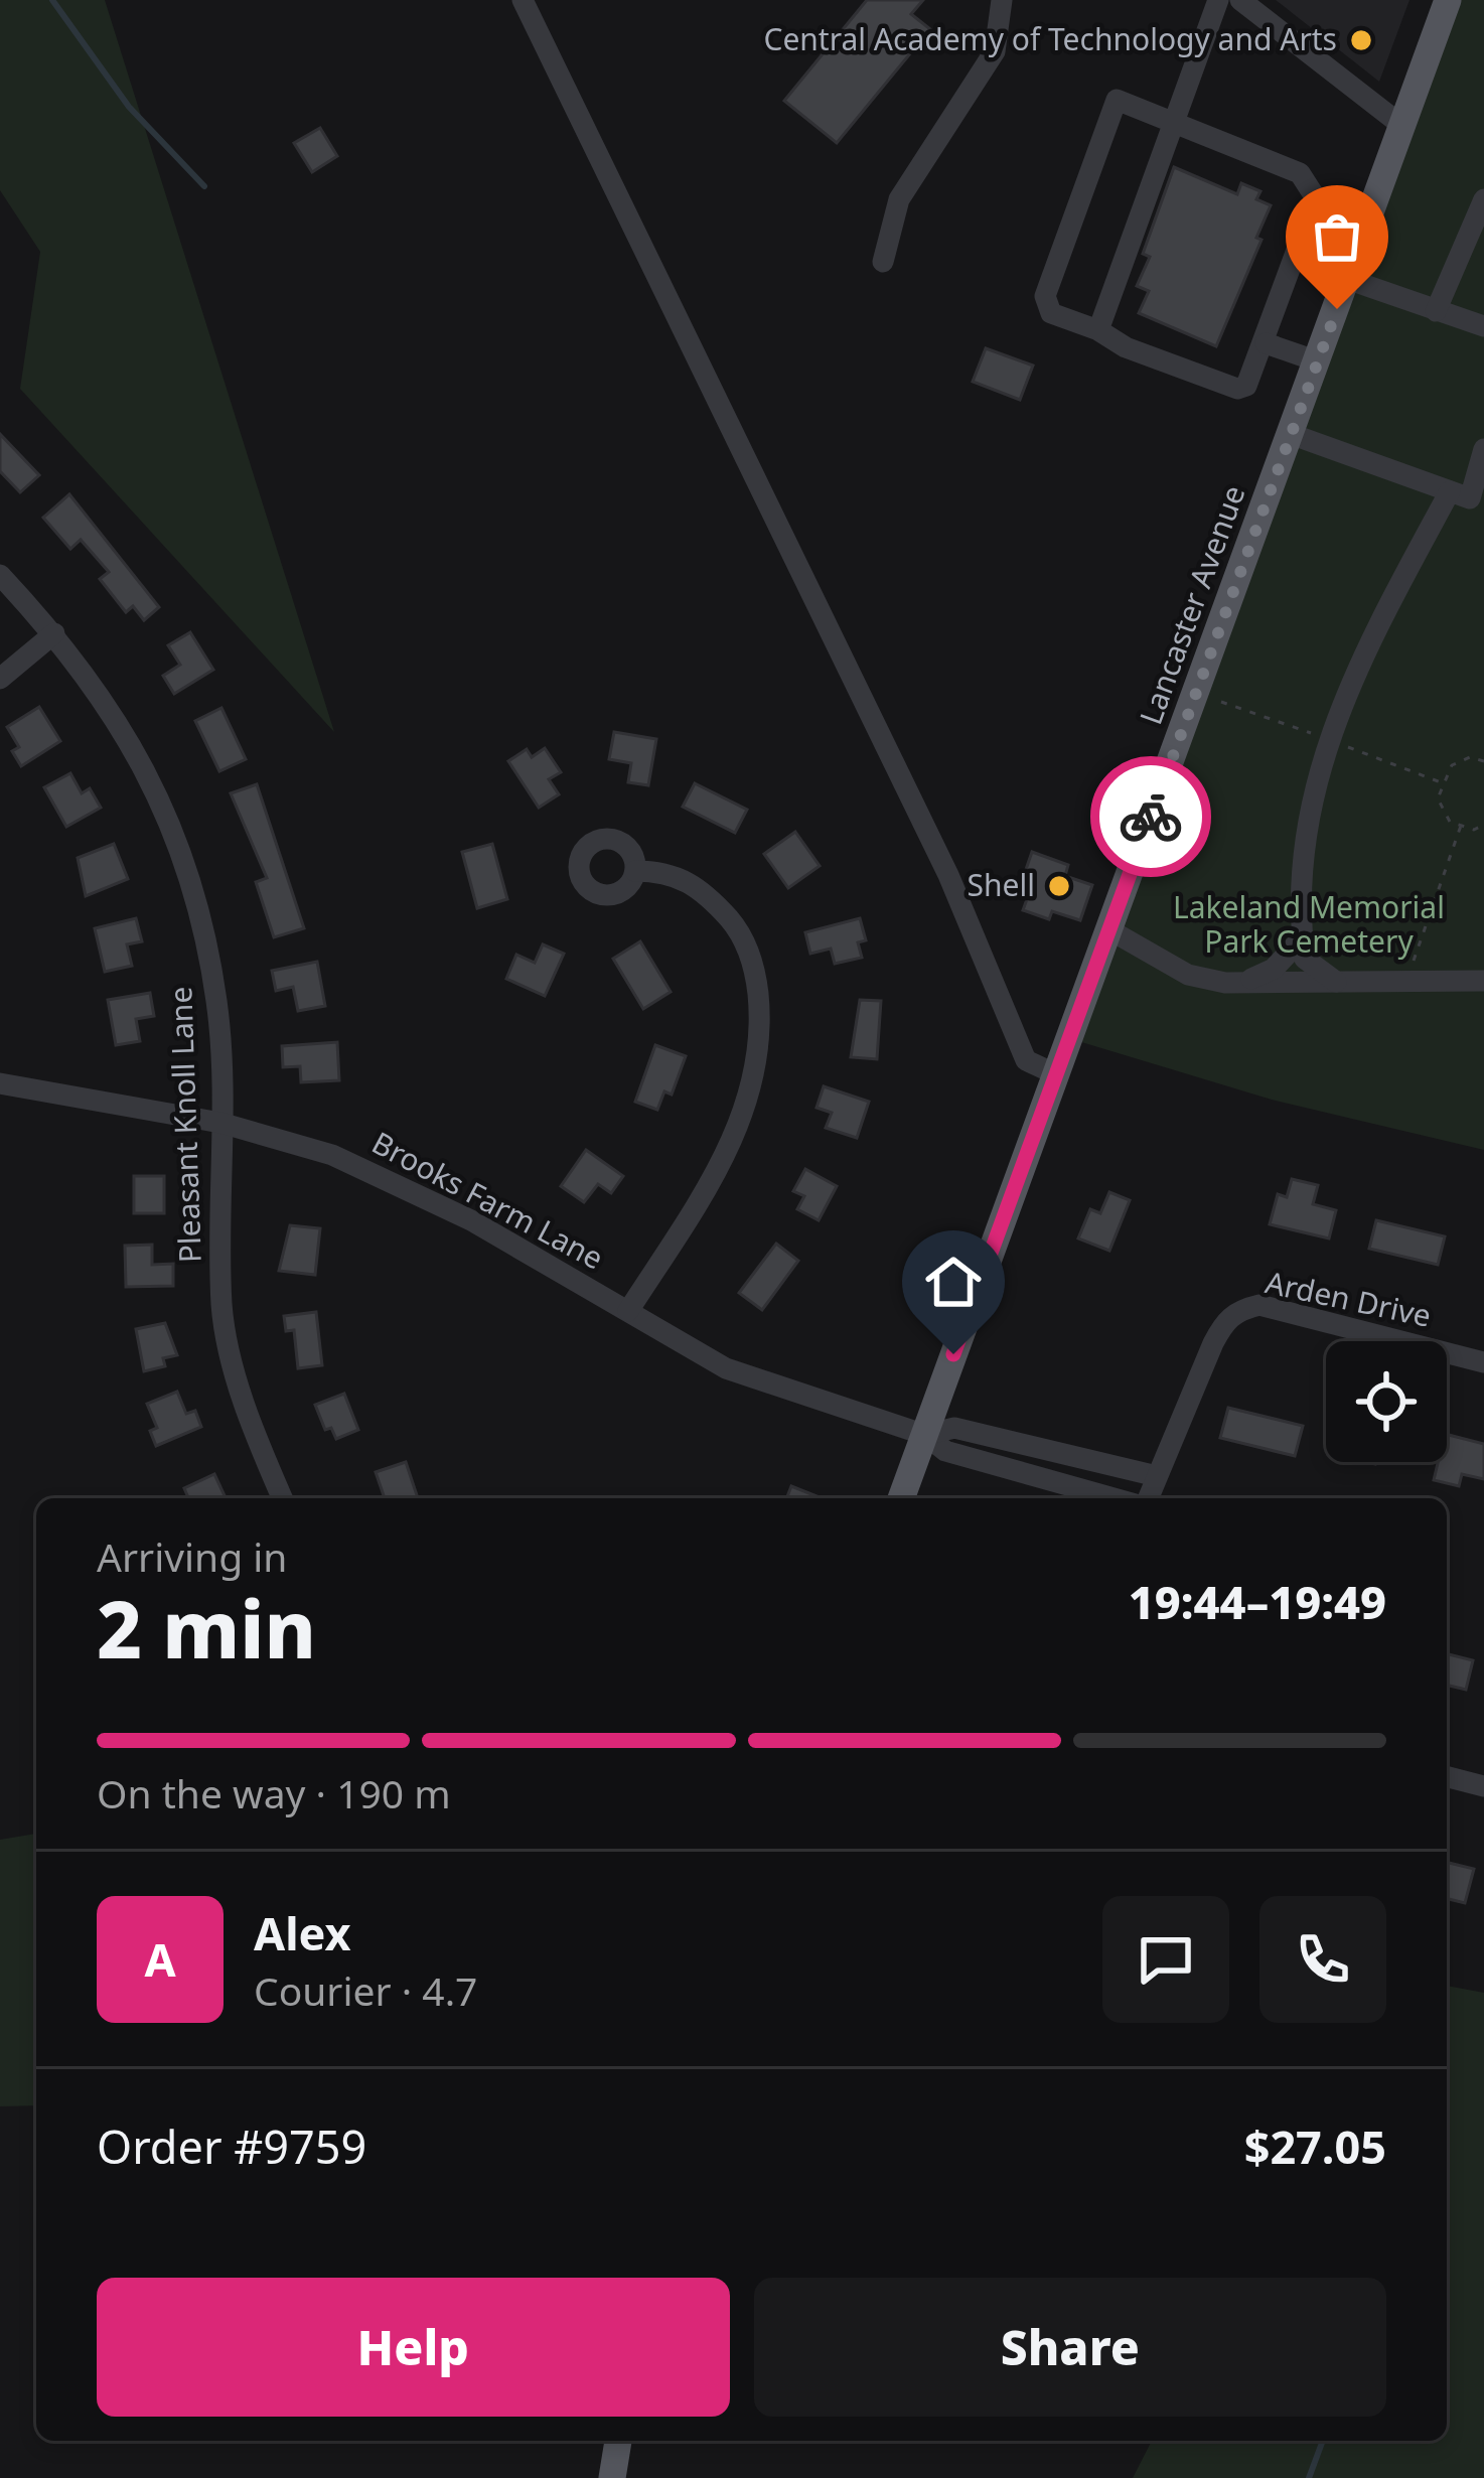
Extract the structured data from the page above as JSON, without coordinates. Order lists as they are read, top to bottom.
{
  "streets": {
    "main road": ["Lancaster Avenue"],
    "street": ["Pleasant Knoll Lane", "Brooks Farm Lane", "Arden Drive"]
  },
  "crossings": [
    ["Lancaster Avenue", "Brooks Farm Lane"],
    ["Pleasant Knoll Lane", "Brooks Farm Lane"]
  ],
  "parks": ["Lakeland Memorial Park Cemetery"],
  "places": ["Central Academy of Technology and Arts", "Shell"],
  "page": {
    "heading": ["2 min", "Arriving in", "19:44–19:49"],
    "panel": [
      "Alex",
      "Courier · 4.7",
      "Order #9759",
      "$27.05"
    ],
    "bar": "On the way · 190 m",
    "round": "A",
    "buttons": ["Help", "Share"]
  }
}
